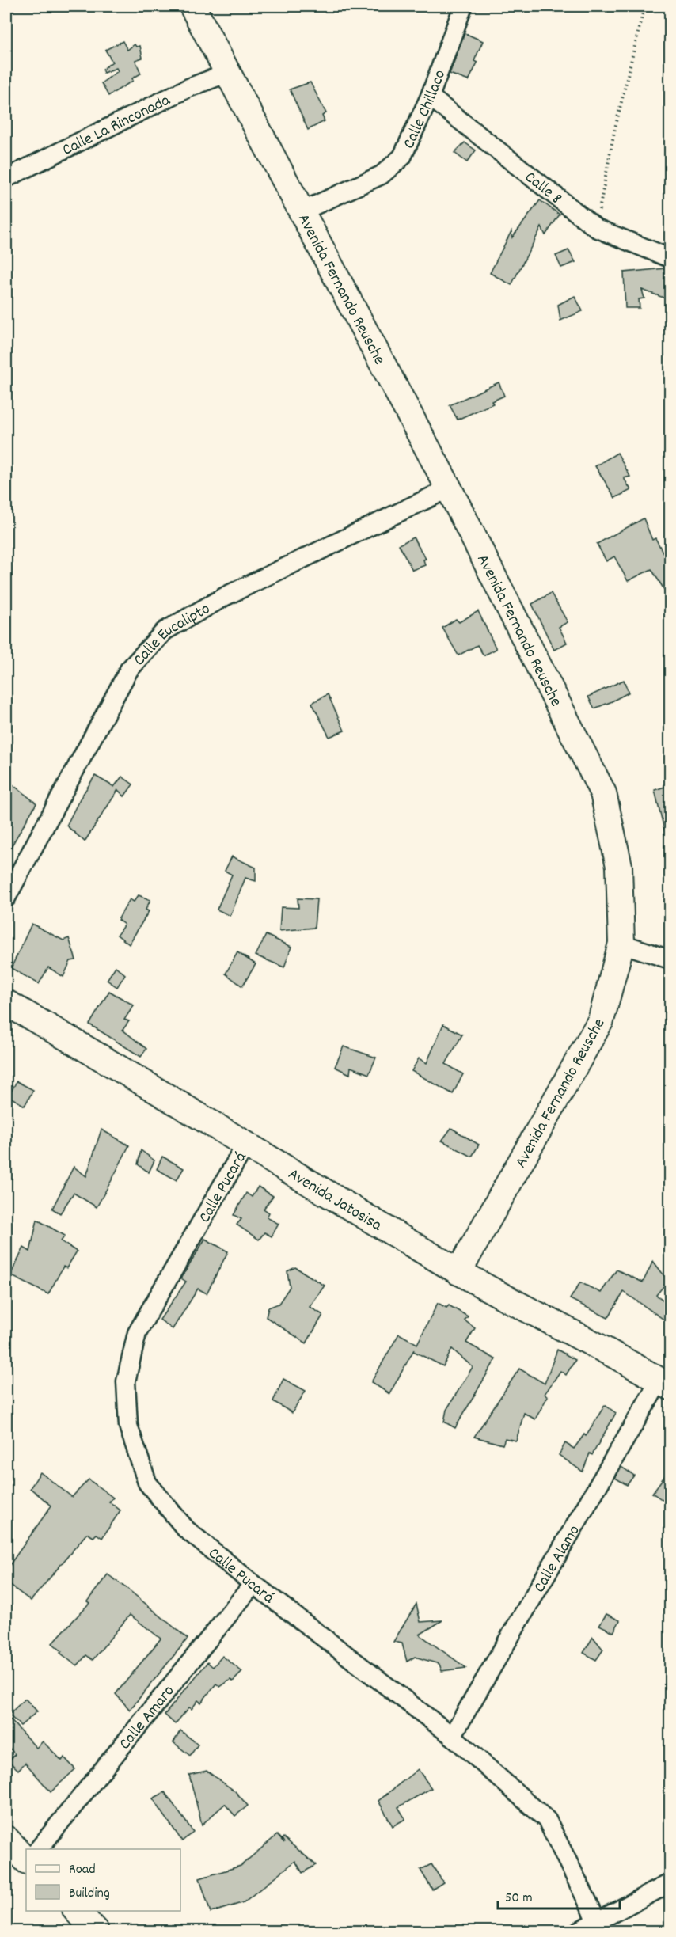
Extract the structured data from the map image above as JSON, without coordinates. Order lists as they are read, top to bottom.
{
  "streets": {
    "street": [
      "Calle Chillaco",
      "Calle La Rinconada",
      "Calle 8",
      "Avenida Fernando Reusche",
      "Calle Eucalipto",
      "Calle Pucará",
      "Avenida Jatosisa",
      "Calle Alamo",
      "Calle Amaro"
    ]
  },
  "crossings": [
    ["Calle Chillaco", "Calle 8"],
    ["Calle Chillaco", "Avenida Fernando Reusche"],
    ["Calle La Rinconada", "Avenida Fernando Reusche"],
    ["Avenida Fernando Reusche", "Calle Eucalipto"],
    ["Avenida Fernando Reusche", "Avenida Jatosisa"],
    ["Calle Pucará", "Avenida Jatosisa"],
    ["Calle Pucará", "Calle Alamo"],
    ["Calle Pucará", "Calle Amaro"],
    ["Avenida Jatosisa", "Calle Alamo"]
  ],
  "legend": ["Road", "Building"],
  "scale_bar": "50 m"
}
